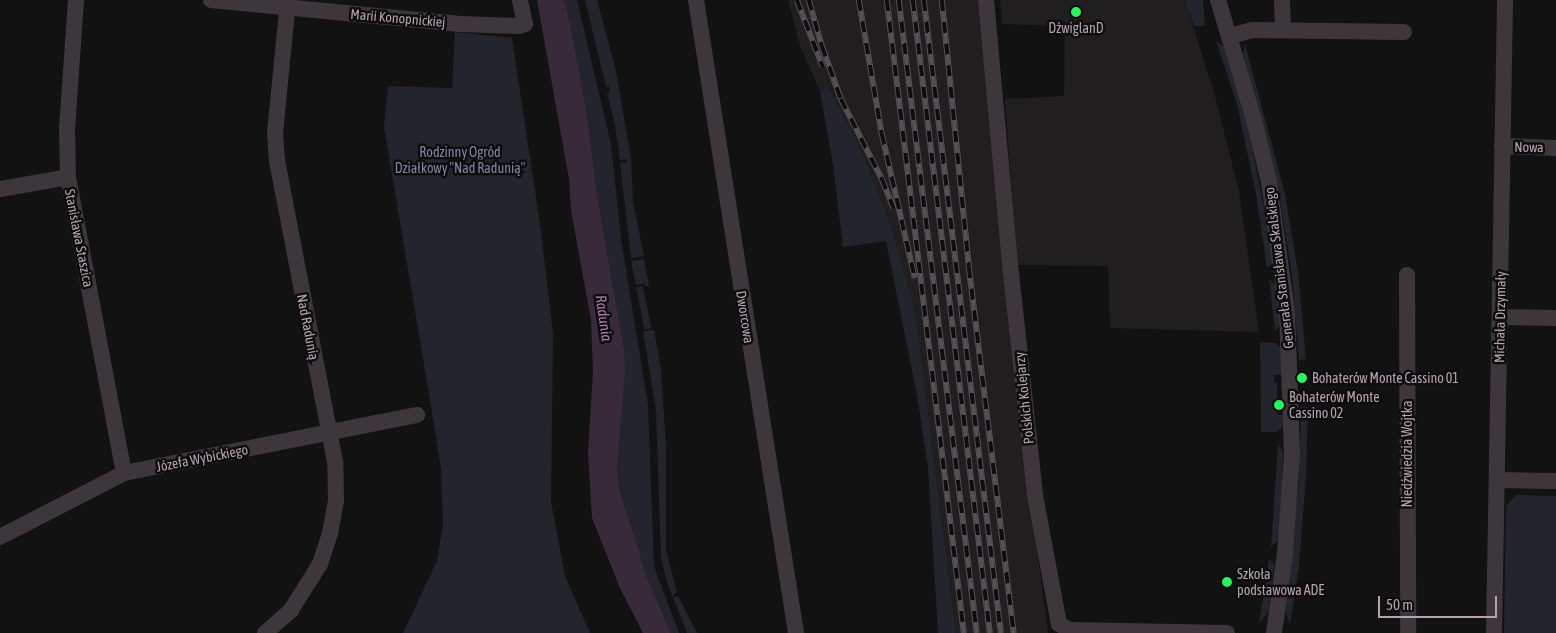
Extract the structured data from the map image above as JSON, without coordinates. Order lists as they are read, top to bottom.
{
  "streets": {
    "street": [
      "Marii Konopnickiej",
      "Nowa",
      "Stanisława Staszica",
      "Generała Stanisława Skalskiego",
      "Dworcowa",
      "Michała Drzymały",
      "Nad Radunią",
      "Polskich Kolejarzy",
      "Niedźwiedzia Wojtka",
      "Józefa Wybickiego"
    ]
  },
  "crossings": [
    ["Marii Konopnickiej", "Nad Radunią"],
    ["Nowa", "Michała Drzymały"],
    ["Stanisława Staszica", "Józefa Wybickiego"],
    ["Nad Radunią", "Józefa Wybickiego"]
  ],
  "water": ["Radunia"],
  "parks": ["Rodzinny Ogród Działkowy \"Nad Radunią\""],
  "places": [
    "DźwiglanD",
    "Bohaterów Monte Cassino 01",
    "Bohaterów Monte Cassino 02",
    "Szkoła podstawowa ADE"
  ],
  "scale_bar": "50 m"
}
